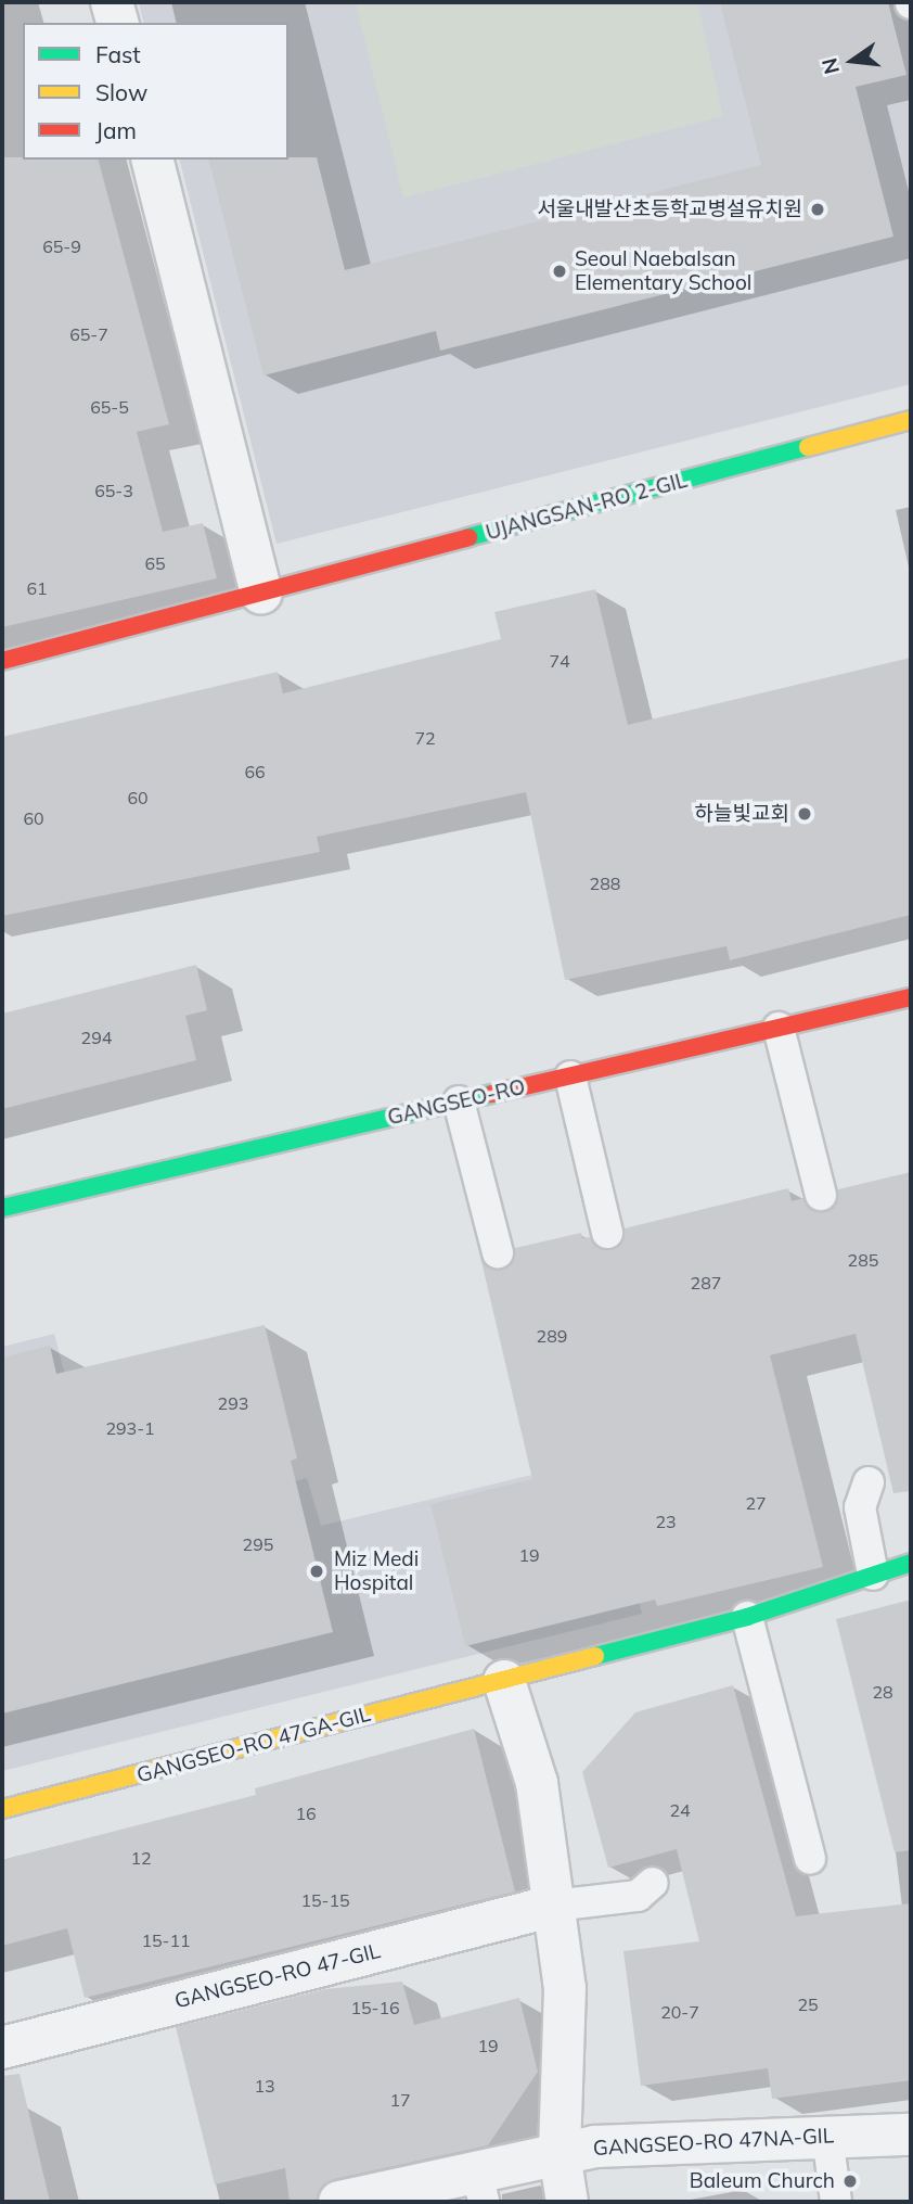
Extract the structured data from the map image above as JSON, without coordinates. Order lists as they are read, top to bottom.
{
  "streets": {
    "street": [
      "UJANGSAN-RO 2-GIL",
      "GANGSEO-RO",
      "GANGSEO-RO 47GA-GIL",
      "GANGSEO-RO 47-GIL",
      "GANGSEO-RO 47NA-GIL"
    ]
  },
  "places": [
    "서울내발산초등학교병설유치원",
    "Seoul Naebalsan Elementary School",
    "하늘빛교회",
    "Miz Medi Hospital",
    "Baleum Church"
  ],
  "house_numbers": [
    "65-9",
    "65-7",
    "65-5",
    "65-3",
    "65",
    "61",
    "74",
    "72",
    "66",
    "60",
    "60",
    "288",
    "294",
    "285",
    "287",
    "289",
    "293",
    "293-1",
    "27",
    "23",
    "295",
    "19",
    "28",
    "24",
    "16",
    "12",
    "15-15",
    "15-11",
    "25",
    "15-16",
    "20-7",
    "19",
    "13",
    "17"
  ],
  "legend": ["Fast", "Slow", "Jam"],
  "north": "left"
}
